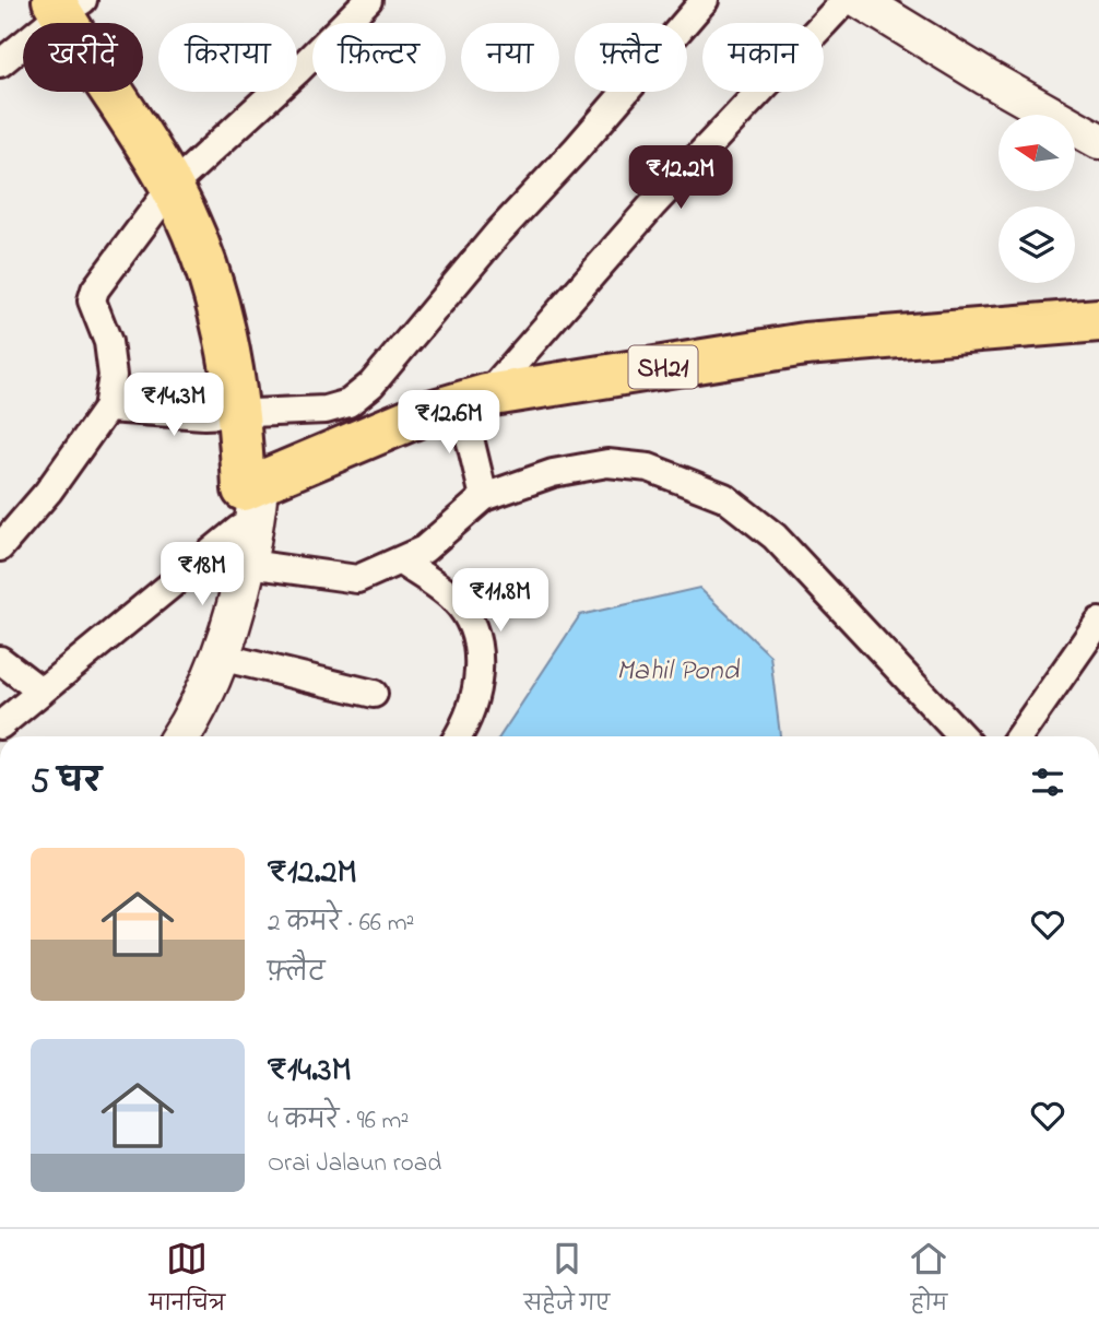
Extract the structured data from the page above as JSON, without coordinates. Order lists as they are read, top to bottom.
{
  "streets": {
    "main road": ["SH21"]
  },
  "water": ["Mahil Pond"],
  "north": "left",
  "page": {
    "chip": [
      "खरीदें",
      "किराया",
      "फ़िल्टर",
      "नया",
      "फ़्लैट",
      "मकान"
    ],
    "price": [
      "₹12.2M",
      "₹14.3M",
      "₹12.6M",
      "₹18M",
      "₹11.8M"
    ],
    "heading": "5 घर",
    "list": [
      {
        "name": "₹12.2M",
        "note": "2 कमरे · 66 m² · फ़्लैट"
      },
      {
        "name": "₹14.3M",
        "note": "4 कमरे · 96 m² · Orai Jalaun road"
      }
    ],
    "tabs": ["मानचित्र", "सहेजे गए", "होम"]
  }
}
